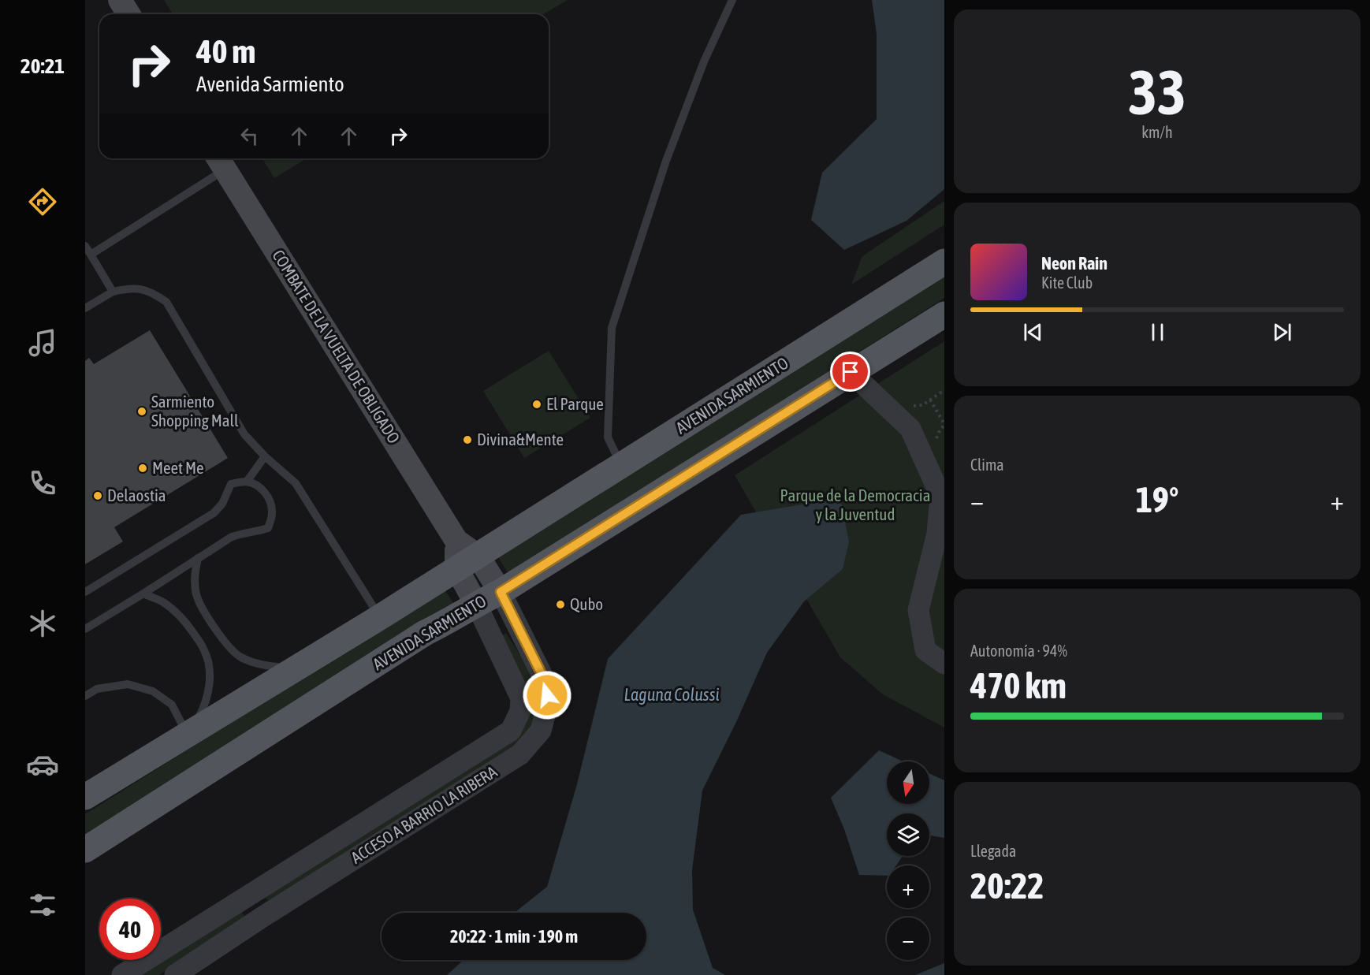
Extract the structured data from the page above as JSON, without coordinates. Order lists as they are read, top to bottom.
{
  "streets": {
    "main road": ["COMBATE DE LA VUELTA DE OBLIGADO", "AVENIDA SARMIENTO"],
    "street": ["ACCESO A BARRIO LA RIBERA"]
  },
  "crossings": [
    ["COMBATE DE LA VUELTA DE OBLIGADO", "AVENIDA SARMIENTO"],
    ["COMBATE DE LA VUELTA DE OBLIGADO", "ACCESO A BARRIO LA RIBERA"],
    ["AVENIDA SARMIENTO", "ACCESO A BARRIO LA RIBERA"]
  ],
  "water": ["Laguna Colussi"],
  "parks": ["Parque de la Democracia y la Juventud"],
  "places": [
    "El Parque",
    "Sarmiento Shopping Mall",
    "Divina&Mente",
    "Meet Me",
    "Delaostia",
    "Qubo"
  ],
  "north": "bottom",
  "page": {
    "tabs": "20:21",
    "tile": [
      ["33", "km/h"],
      "Clima",
      ["Autonomía · 94%", "470 km"],
      ["Llegada", "20:22"]
    ],
    "turn": ["40 m", "Avenida Sarmiento"],
    "song": ["Neon Rain", "Kite Club"],
    "heat": ["−", "19°", "+"],
    "map_buttons": ["+", "−"],
    "limit": "40",
    "trip": "20:22 · 1 min · 190 m"
  }
}
